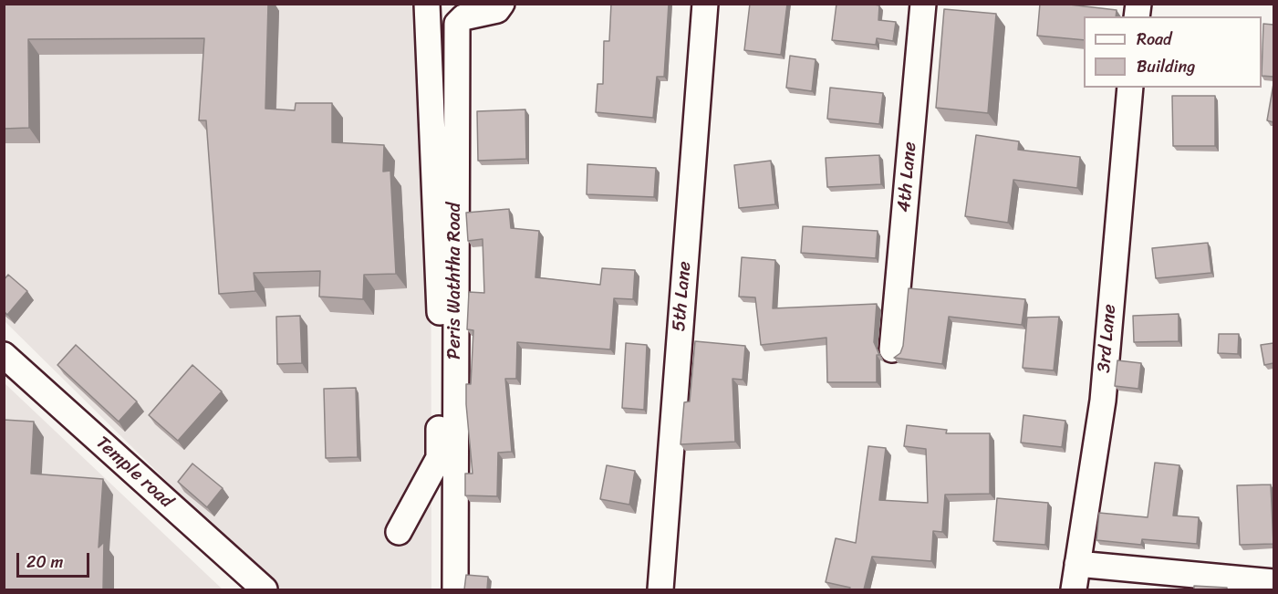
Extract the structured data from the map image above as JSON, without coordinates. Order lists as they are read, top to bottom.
{
  "streets": {
    "street": [
      "4th Lane",
      "Peris Waththa Road",
      "5th Lane",
      "3rd Lane",
      "Temple road"
    ]
  },
  "legend": ["Road", "Building"],
  "scale_bar": "20 m"
}
